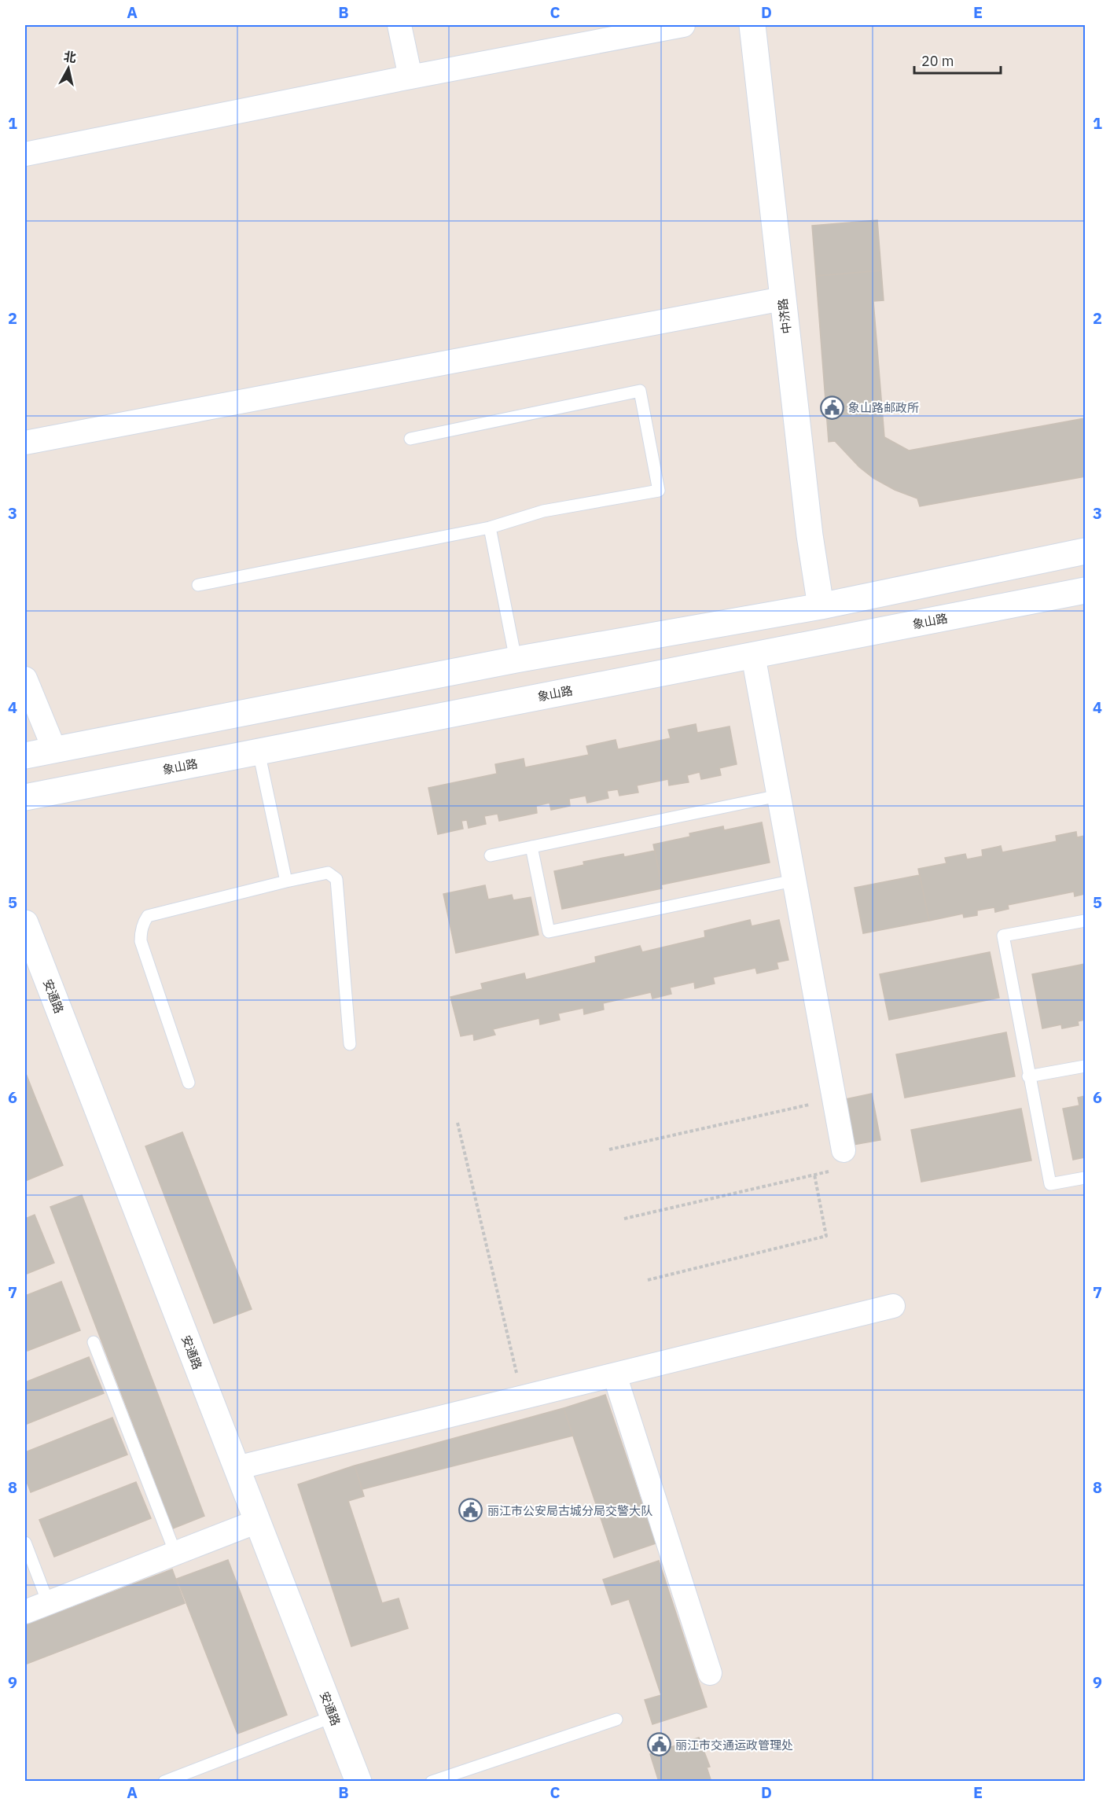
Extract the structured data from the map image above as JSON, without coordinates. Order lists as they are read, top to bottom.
{
  "streets": {
    "street": ["中济路", "象山路", "安通路"]
  },
  "places": {
    "public building": ["象山路邮政所", "丽江市公安局古城分局交警大队", "丽江市交通运政管理处"]
  },
  "scale_bar": "20 m",
  "north": "top",
  "grid": {
    "columns": [
      "A",
      "B",
      "C",
      "D",
      "E"
    ],
    "rows": [
      "1",
      "2",
      "3",
      "4",
      "5",
      "6",
      "7",
      "8",
      "9"
    ]
  }
}
